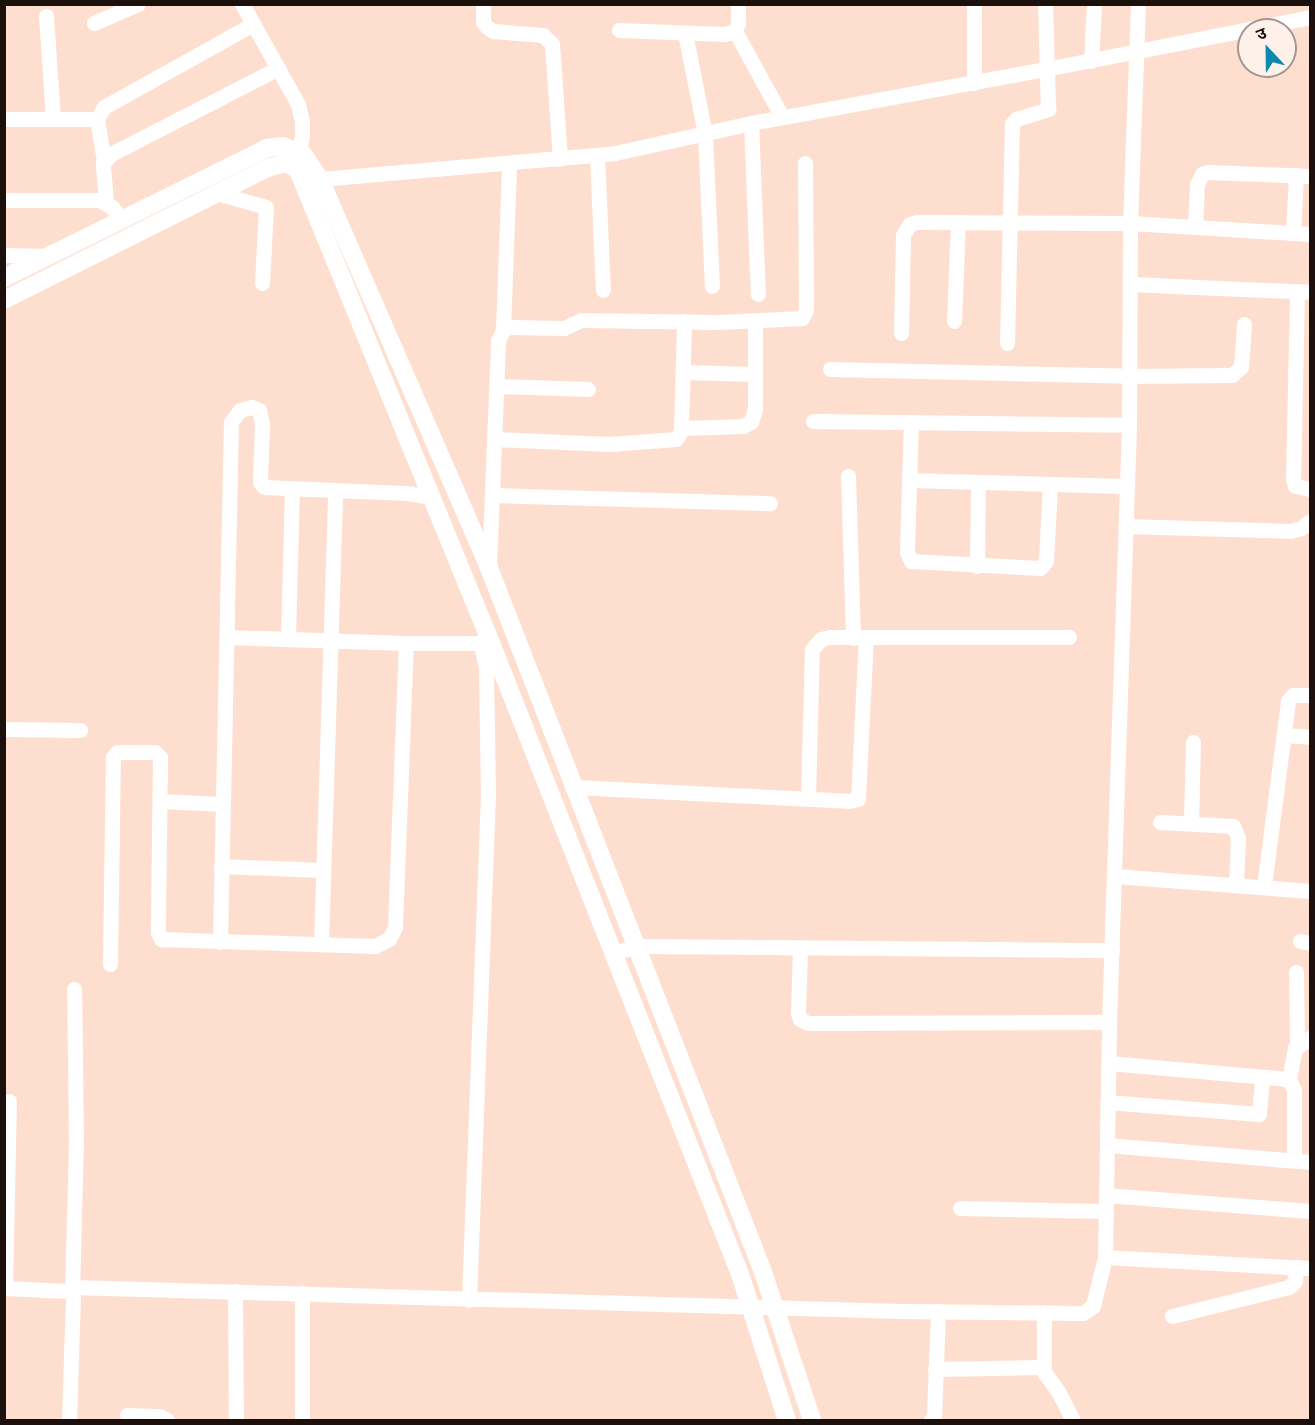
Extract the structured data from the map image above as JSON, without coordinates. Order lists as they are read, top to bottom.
{
  "north": "top"
}
